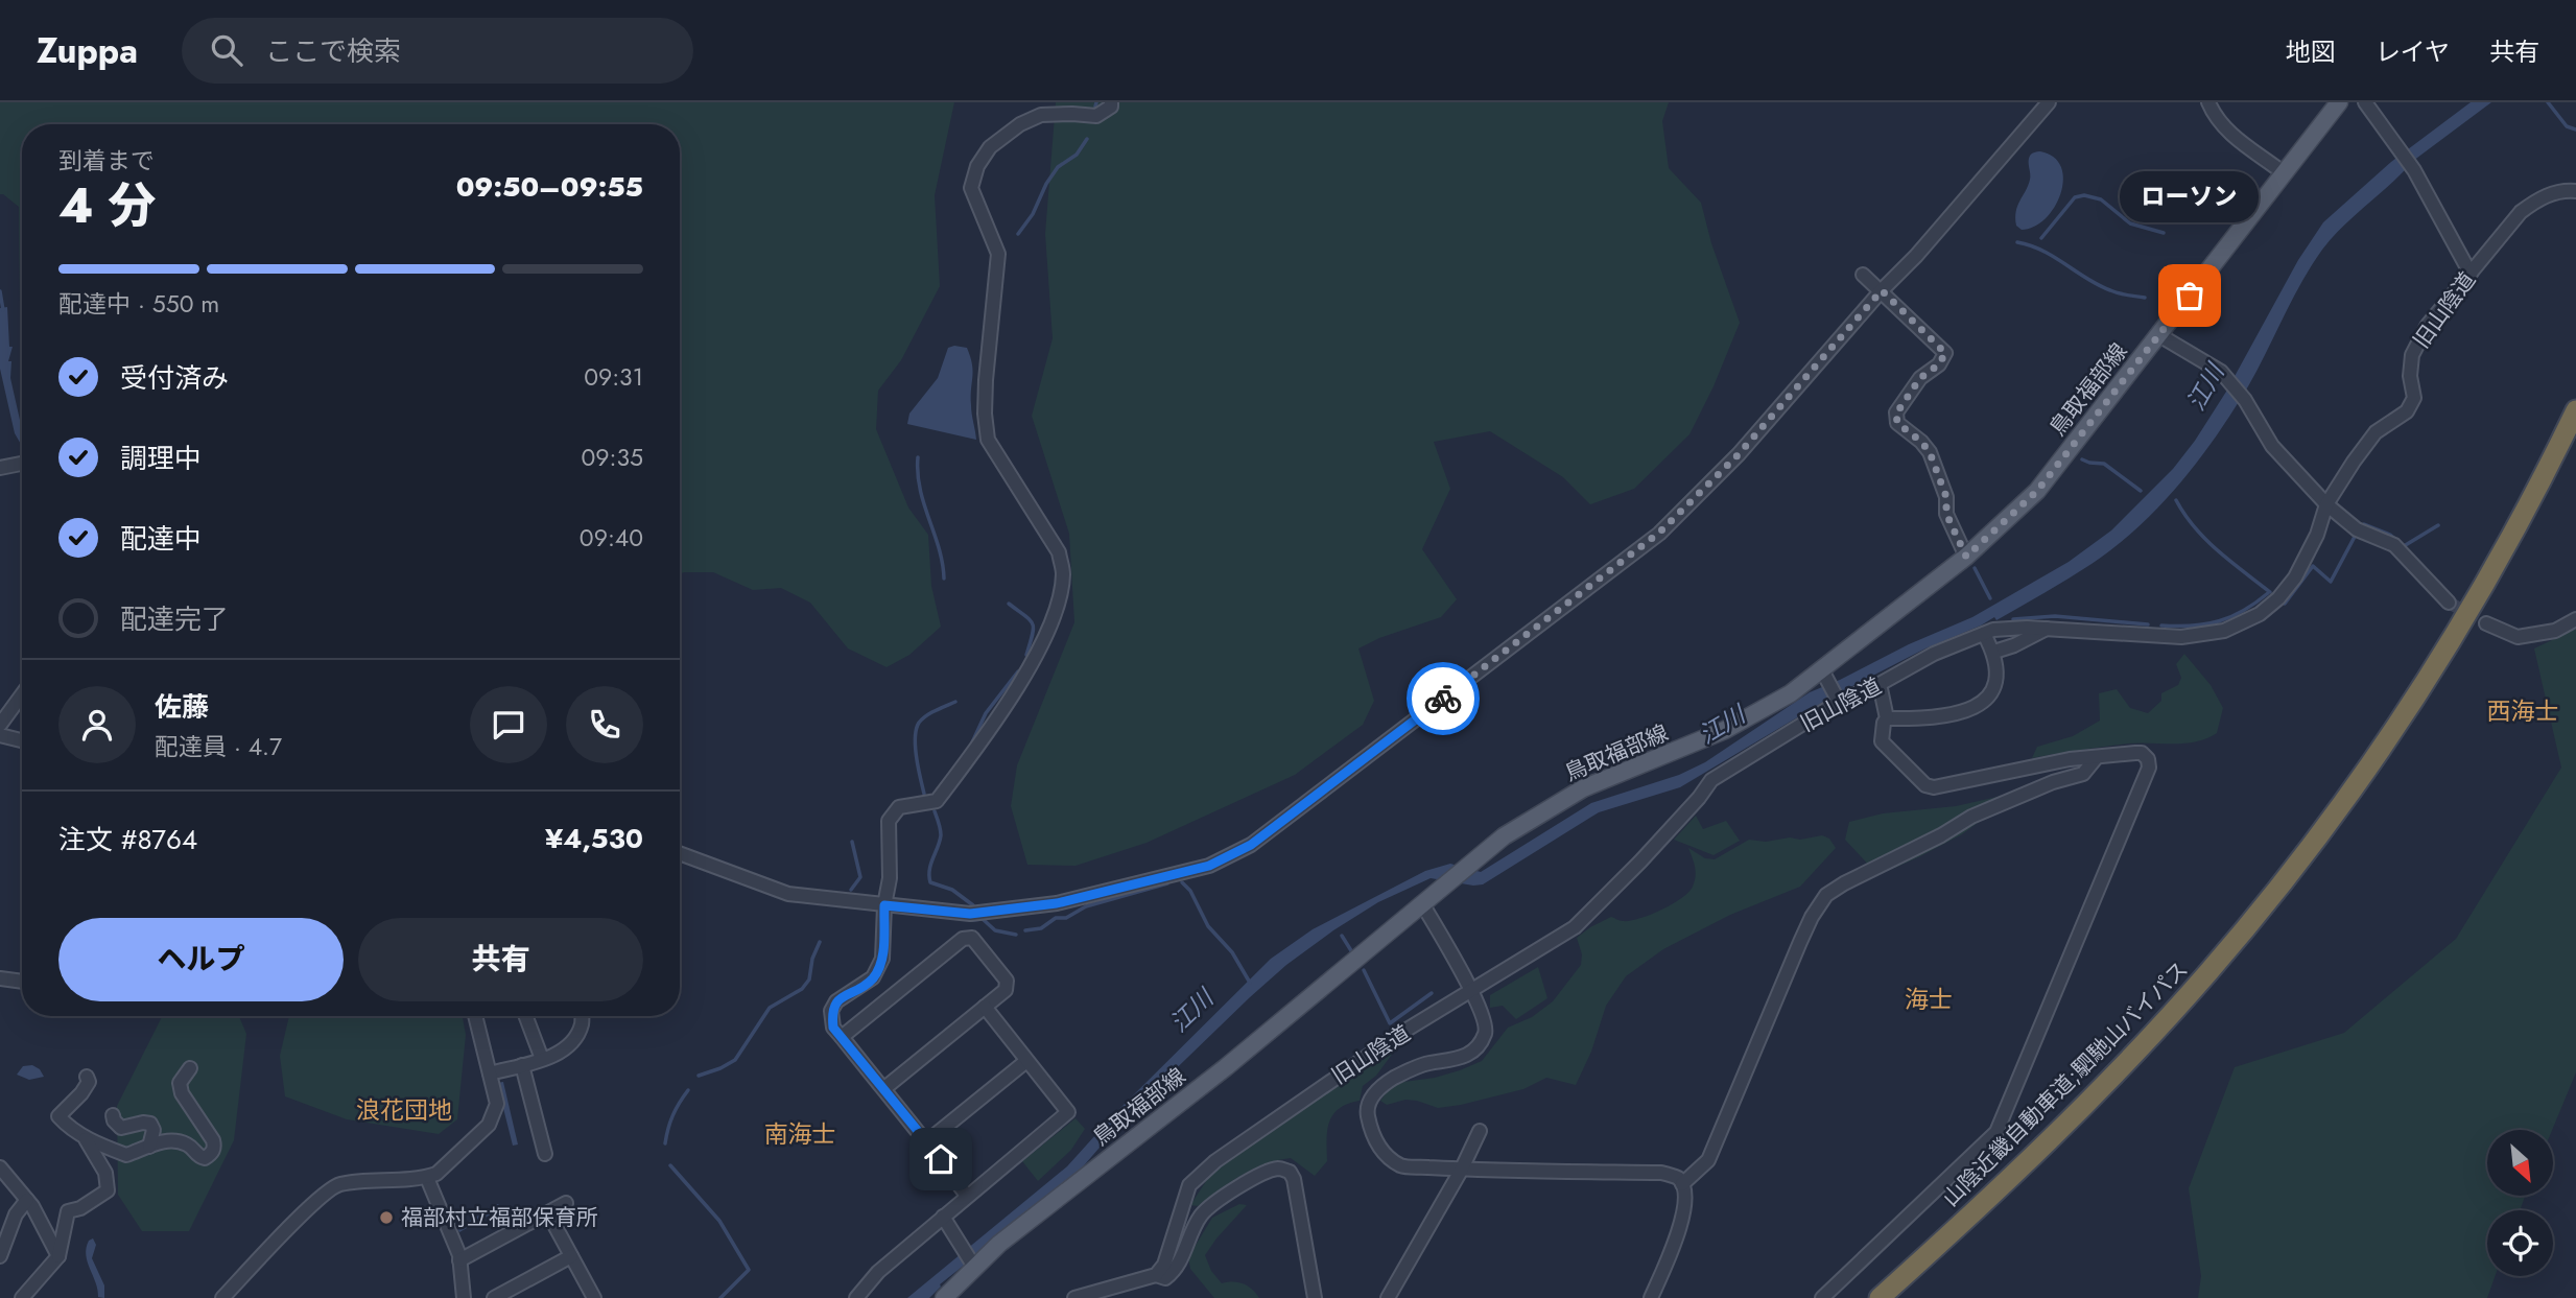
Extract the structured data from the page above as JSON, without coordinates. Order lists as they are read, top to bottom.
{
  "streets": {
    "highway": ["山陰近畿自動車道;駟馳山バイパス"],
    "main road": ["鳥取福部線"],
    "street": ["旧山陰道"]
  },
  "districts": [
    "西海士",
    "海士",
    "浪花団地",
    "南海士"
  ],
  "water": ["江川"],
  "places": ["ローソン", "福部村立福部保育所"],
  "north": "bottom right",
  "page": {
    "header": "Zuppa",
    "search": "ここで検索",
    "nav": ["地図", "レイヤ", "共有"],
    "heading": ["4 分", "到着まで", "09:50–09:55"],
    "panel": [
      "佐藤",
      "配達員 · 4.7",
      "注文 #8764",
      "¥4,530"
    ],
    "bubble": "ローソン",
    "bar": "配達中 · 550 m",
    "list": [
      ["受付済み", "09:31"],
      ["調理中", "09:35"],
      ["配達中", "09:40"],
      "配達完了"
    ],
    "buttons": ["ヘルプ", "共有"]
  }
}
